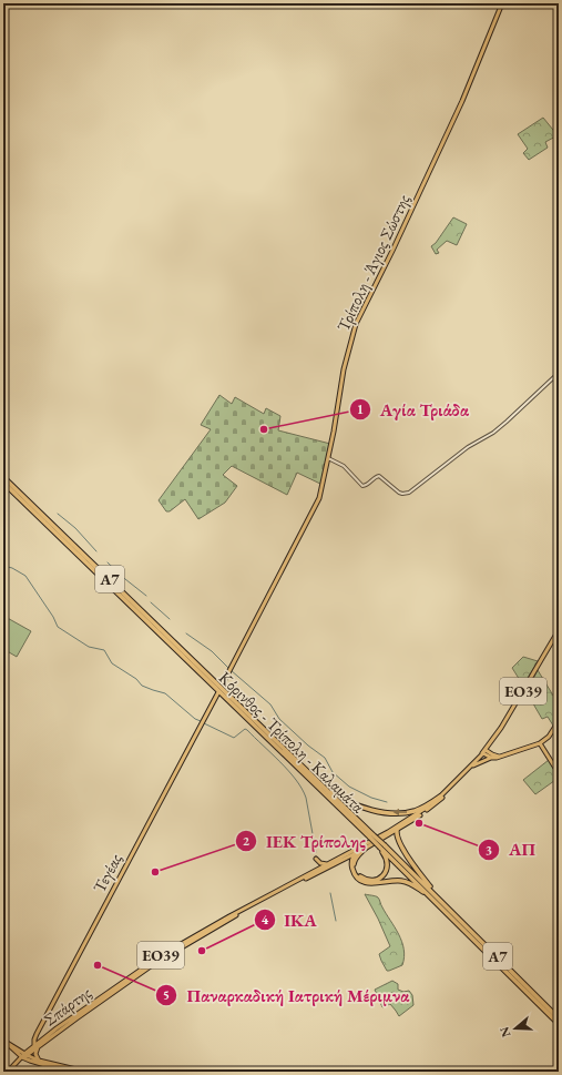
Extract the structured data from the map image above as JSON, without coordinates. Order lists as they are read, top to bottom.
{
  "streets": {
    "highway": ["Α7", "Κόρινθος - Τρίπολη - Καλαμάτα"],
    "main road": [
      "Τρίπολη - Άγιος Σώστης",
      "ΕΟ39",
      "Τεγέας",
      "Σπάρτης"
    ]
  },
  "crossings": [
    ["ΕΟ39", "Σπάρτης"],
    ["Τεγέας", "Σπάρτης"]
  ],
  "places": [
    "Αγία Τριάδα",
    "ΑΠ",
    "ΙΕΚ Τρίπολης",
    "ΙΚΑ",
    "Παναρκαδική Ιατρική Μέριμνα"
  ],
  "north": "left"
}
